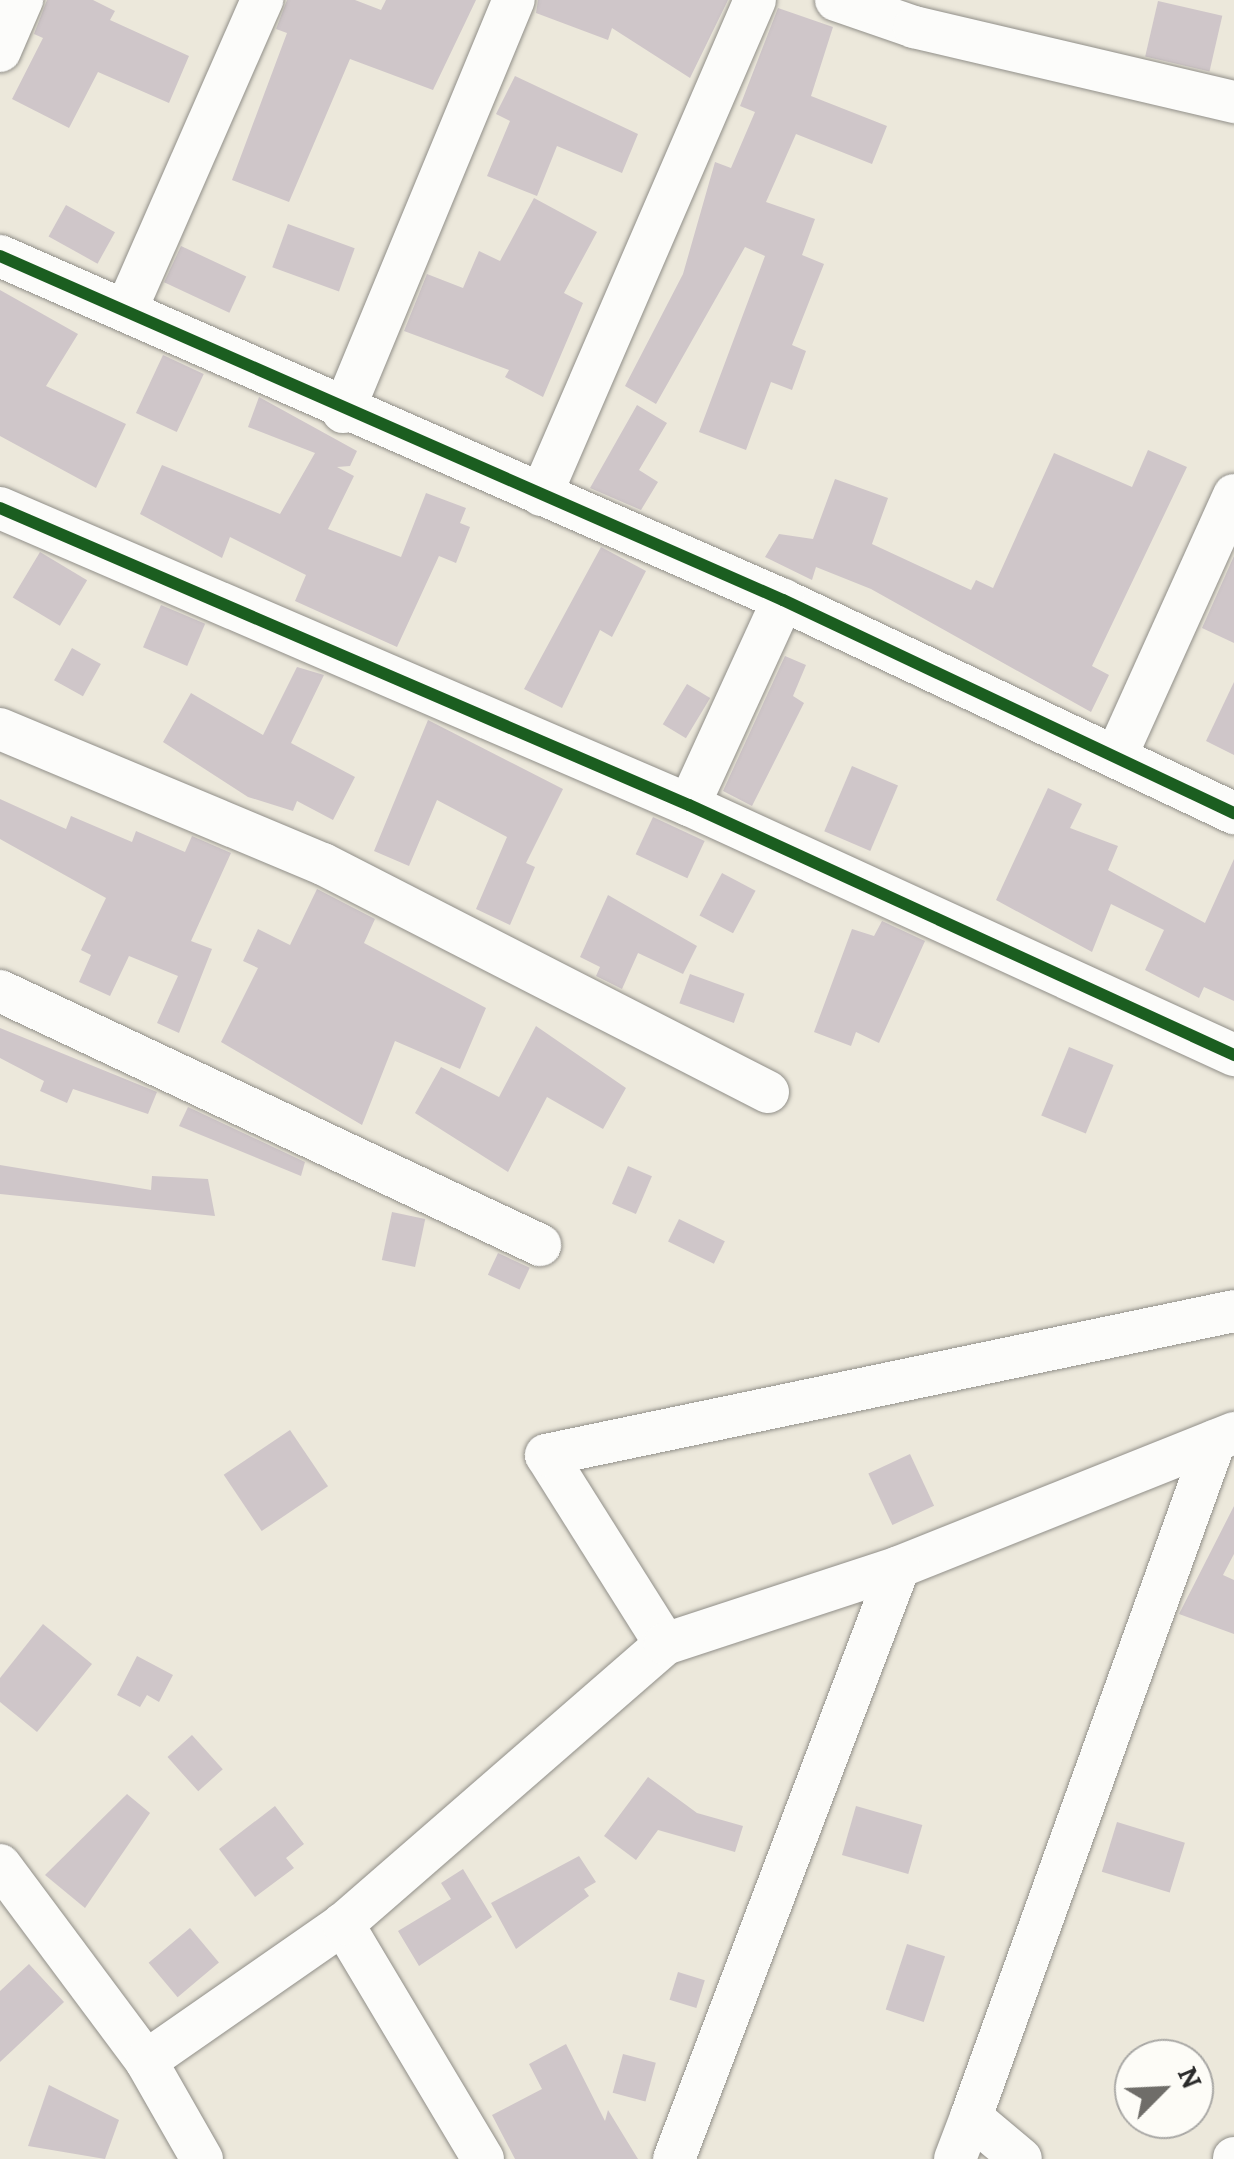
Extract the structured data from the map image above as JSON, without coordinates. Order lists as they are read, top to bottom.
{
  "north": "top right"
}
